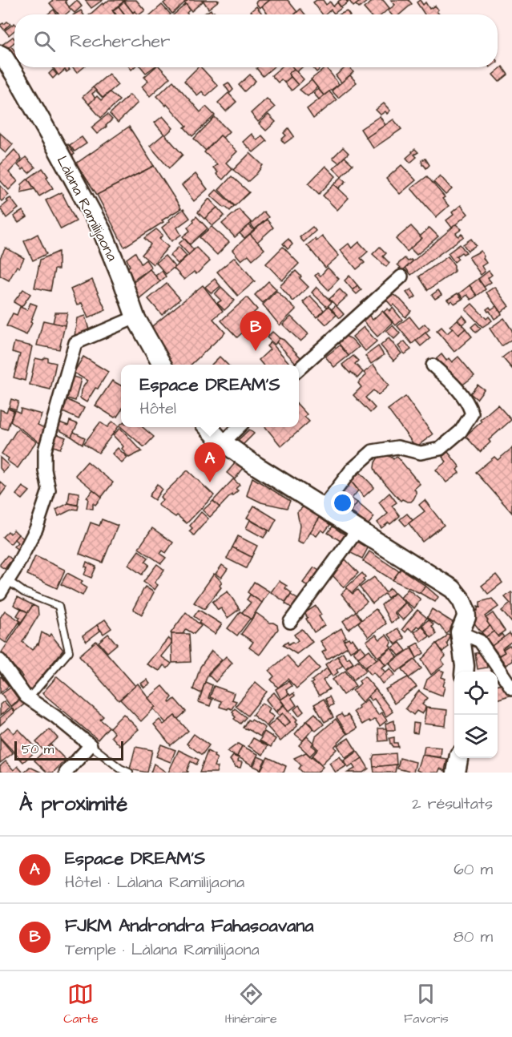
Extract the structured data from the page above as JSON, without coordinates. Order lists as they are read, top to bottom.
{
  "streets": {
    "street": ["Làlana Ramilijaona"]
  },
  "scale_bar": "50 m",
  "page": {
    "search": "Rechercher",
    "pins": ["B", "A"],
    "popup": ["Espace DREAM'S", "Hôtel"],
    "scale": "50 m",
    "heading": ["À proximité", "2 résultats"],
    "list": [
      {
        "mark": "A",
        "name": "Espace DREAM'S",
        "note": "Hôtel · Làlana Ramilijaona",
        "value": "60 m"
      },
      {
        "mark": "B",
        "name": "FJKM Androndra Fahasoavana",
        "note": "Temple · Làlana Ramilijaona",
        "value": "80 m"
      }
    ],
    "nav": ["Carte", "Itinéraire", "Favoris"]
  }
}
